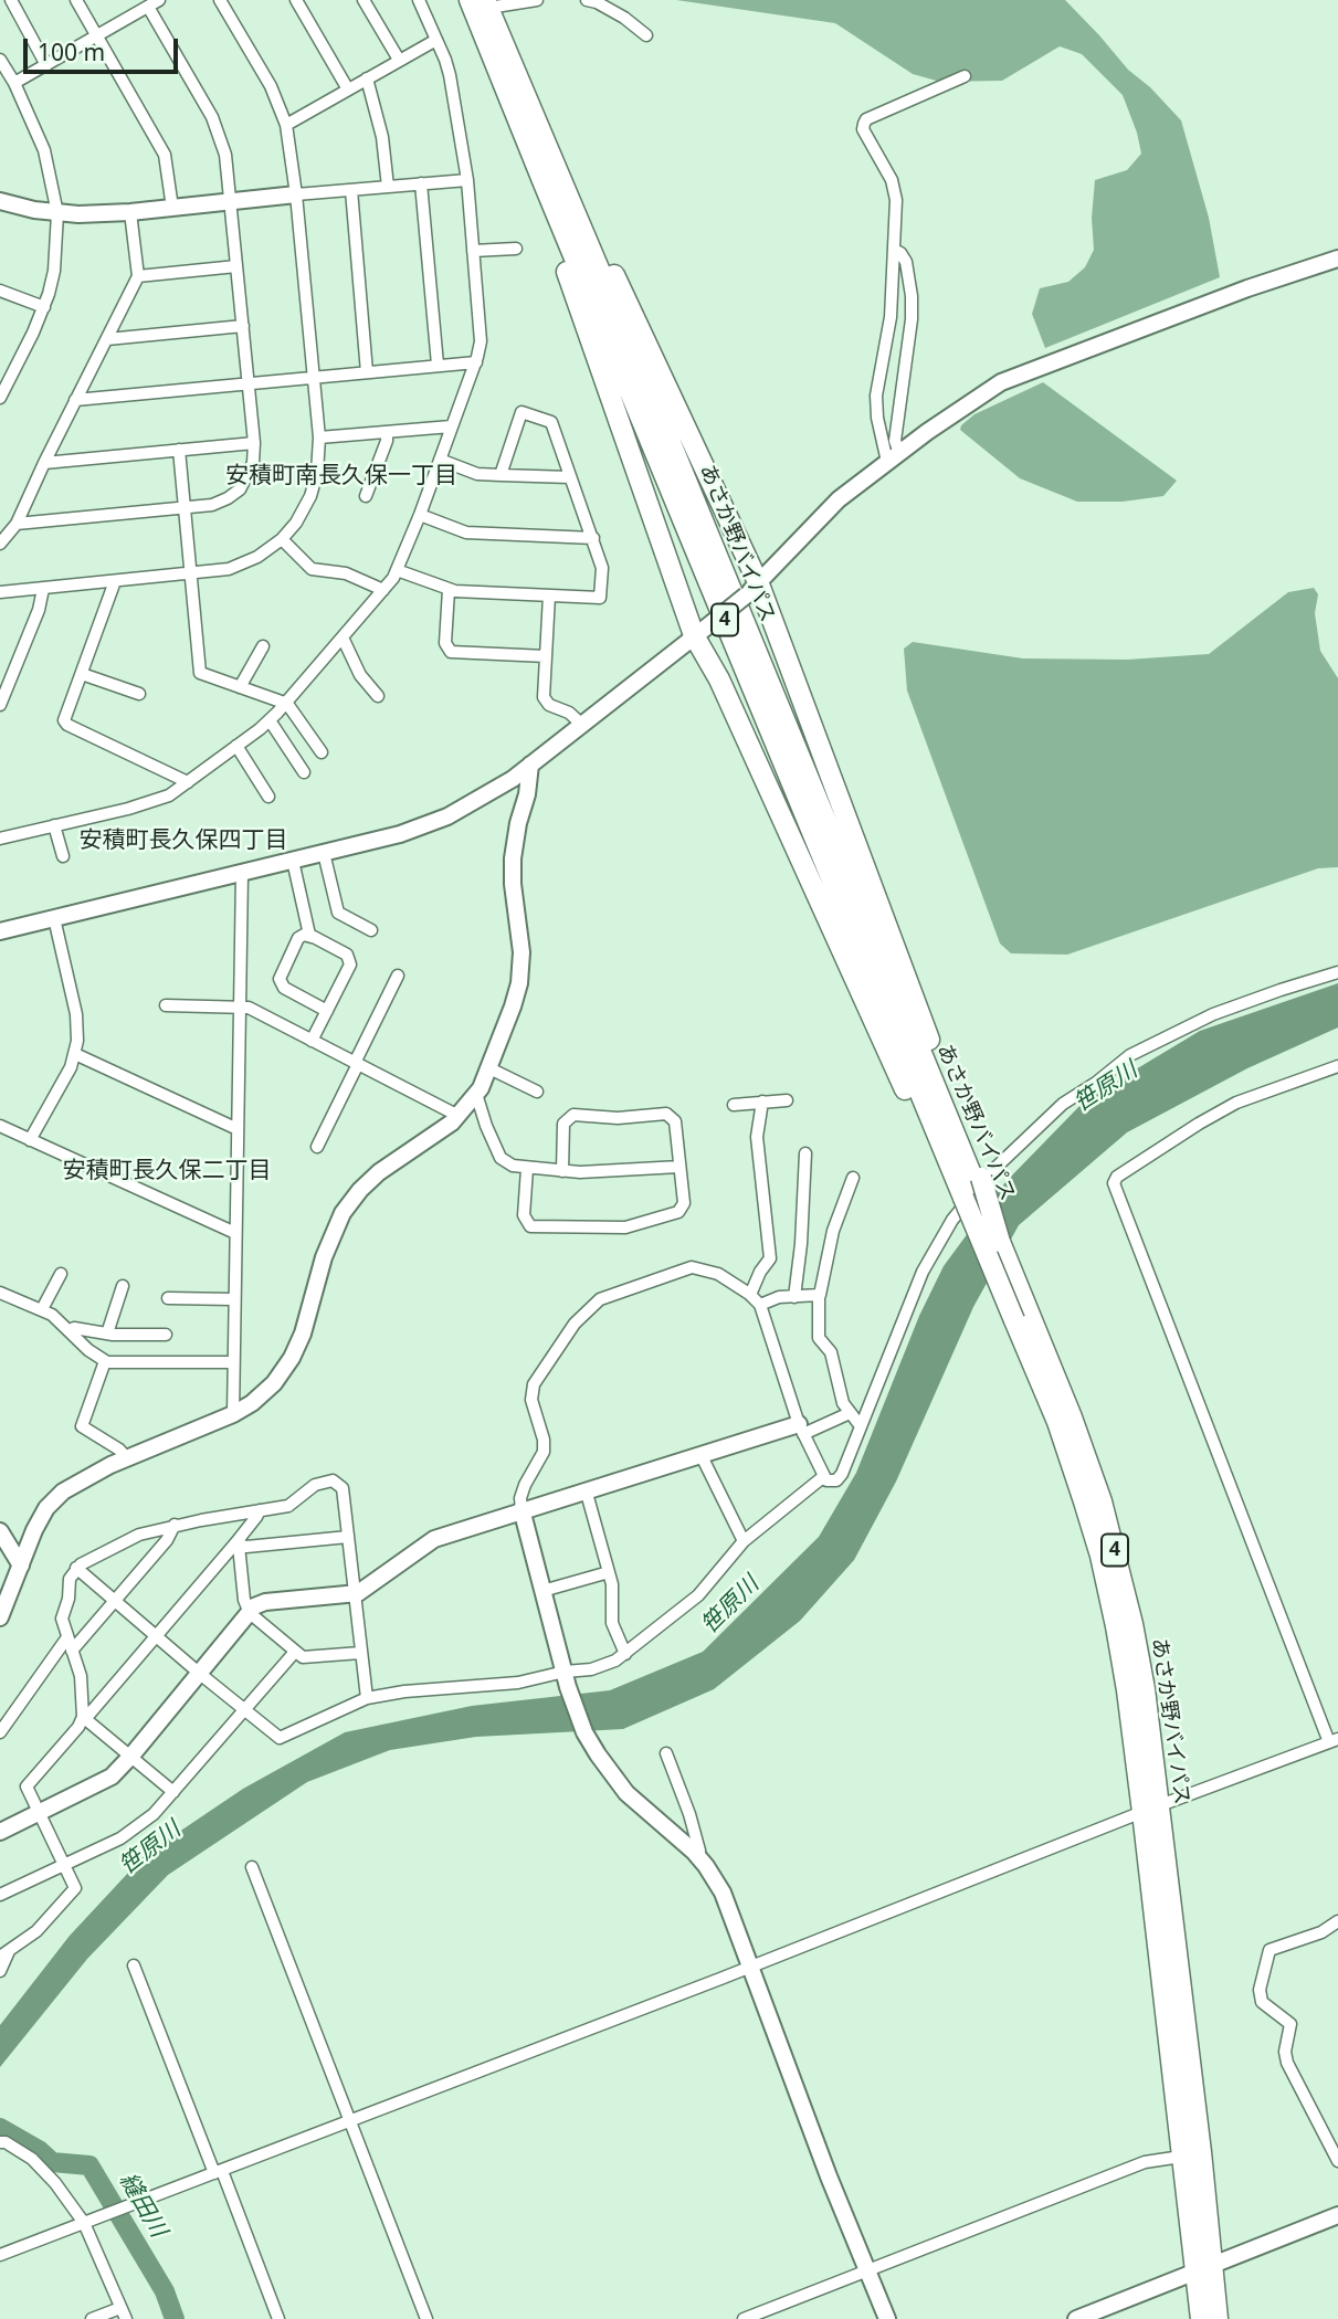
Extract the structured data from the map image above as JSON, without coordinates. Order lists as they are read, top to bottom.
{
  "streets": {
    "highway": ["あさか野バイパス", "4"]
  },
  "crossings": [
    ["あさか野バイパス", "4"]
  ],
  "districts": ["安積町南長久保一丁目", "安積町長久保四丁目", "安積町長久保二丁目"],
  "water": ["笹原川", "縫田川"],
  "scale_bar": "100 m"
}
